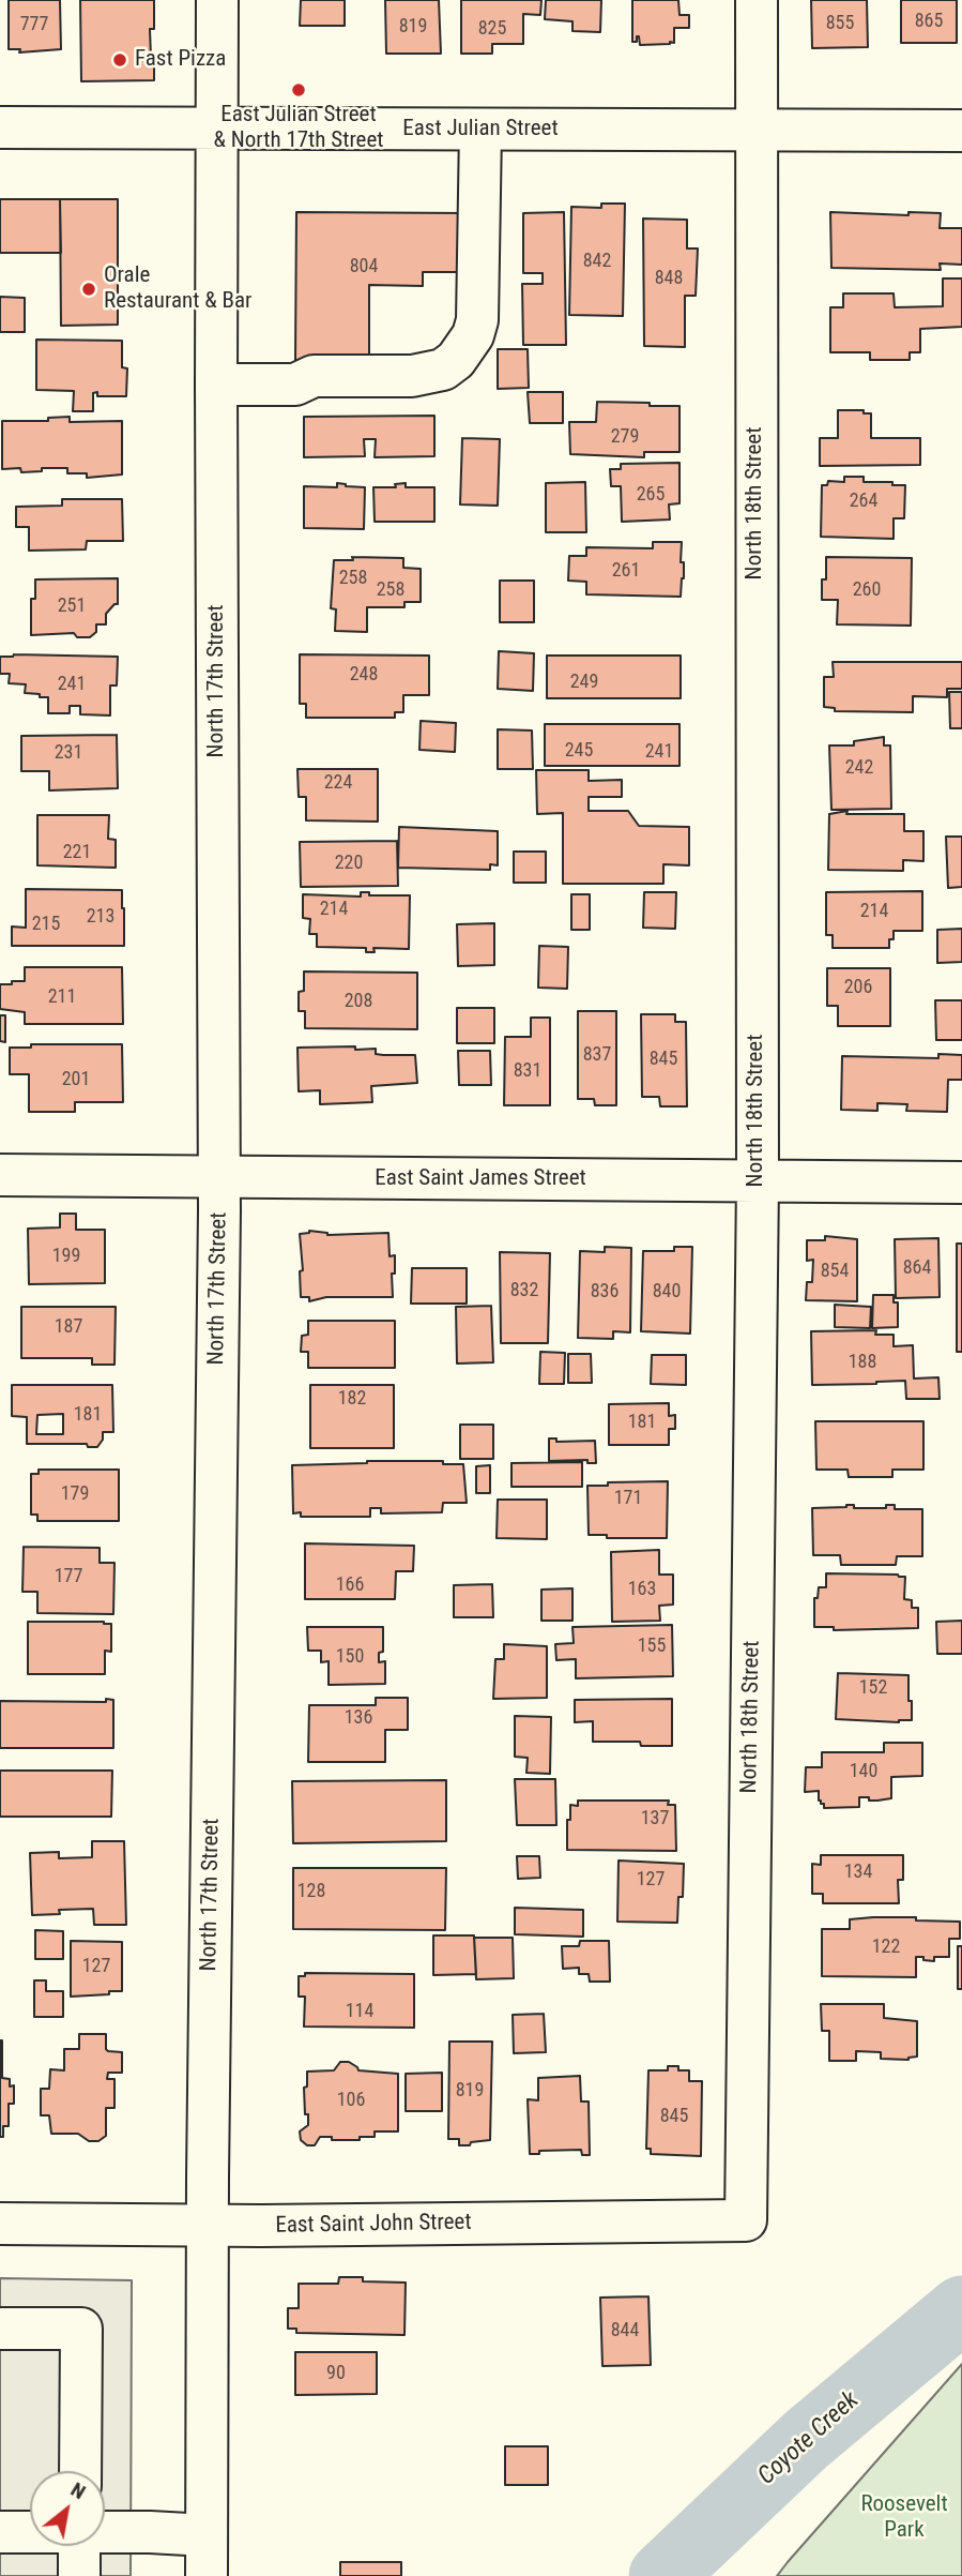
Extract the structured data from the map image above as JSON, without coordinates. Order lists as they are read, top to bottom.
{
  "streets": {
    "street": [
      "East Julian Street",
      "North 18th Street",
      "North 17th Street",
      "East Saint James Street",
      "East Saint John Street"
    ]
  },
  "crossings": [
    ["East Julian Street", "North 18th Street"],
    ["East Julian Street", "North 17th Street"],
    ["North 18th Street", "East Saint James Street"],
    ["North 18th Street", "East Saint John Street"],
    ["North 17th Street", "East Saint James Street"],
    ["North 17th Street", "East Saint John Street"]
  ],
  "water": ["Coyote Creek"],
  "parks": ["Roosevelt Park"],
  "places": ["Fast Pizza", "East Julian Street & North 17th Street", "Orale Restaurant & Bar"],
  "house_numbers": [
    "865",
    "855",
    "777",
    "819",
    "825",
    "842",
    "804",
    "848",
    "279",
    "265",
    "264",
    "261",
    "258",
    "258",
    "260",
    "251",
    "248",
    "249",
    "241",
    "245",
    "241",
    "231",
    "242",
    "224",
    "221",
    "220",
    "214",
    "214",
    "213",
    "215",
    "206",
    "211",
    "208",
    "837",
    "845",
    "831",
    "201",
    "199",
    "864",
    "854",
    "832",
    "836",
    "840",
    "187",
    "188",
    "182",
    "181",
    "181",
    "179",
    "171",
    "177",
    "166",
    "163",
    "155",
    "150",
    "152",
    "136",
    "140",
    "137",
    "134",
    "127",
    "128",
    "122",
    "127",
    "114",
    "819",
    "106",
    "845",
    "844",
    "90"
  ],
  "north": "top right"
}
